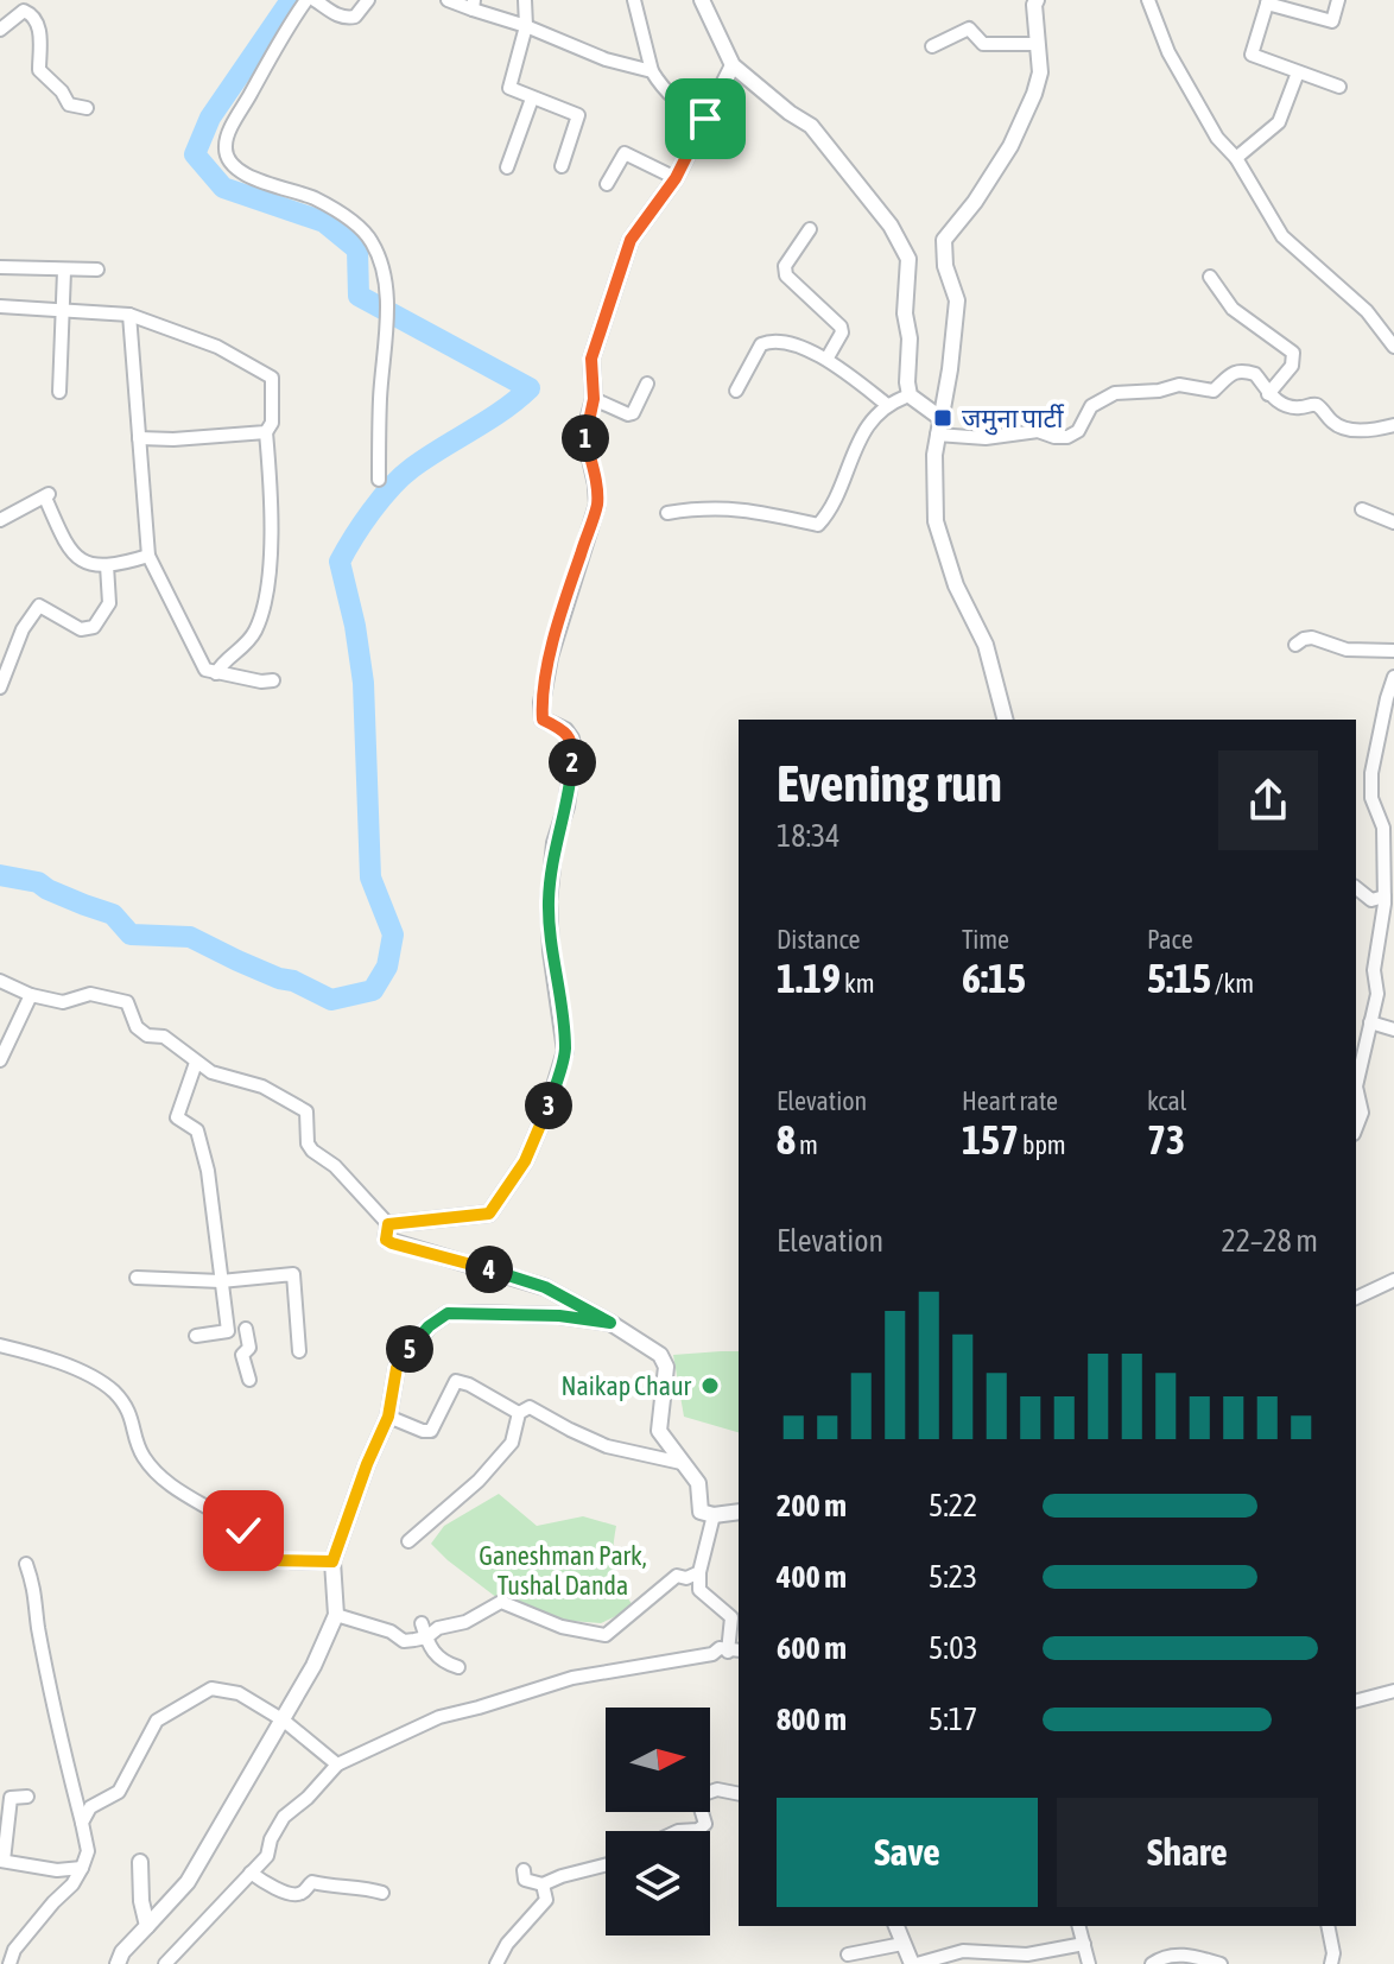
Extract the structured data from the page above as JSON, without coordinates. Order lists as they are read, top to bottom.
{
  "parks": ["Ganeshman Park, Tushal Danda"],
  "places": {
    "transit": ["जमुना पार्टी"],
    "other": ["Naikap Chaur"]
  },
  "north": "right",
  "page": {
    "pins": [
      "1",
      "2",
      "3",
      "4",
      "5"
    ],
    "heading": ["Evening run", "18:34"],
    "stats": [
      ["Distance", "1.19 km"],
      ["Time", "6:15"],
      ["Pace", "5:15 /km"],
      ["Elevation", "8 m"],
      ["Heart rate", "157 bpm"],
      ["kcal", "73"]
    ],
    "chart": ["Elevation", "22–28 m"],
    "list": [
      {
        "name": "200 m",
        "note": "5:22"
      },
      {
        "name": "400 m",
        "note": "5:23"
      },
      {
        "name": "600 m",
        "note": "5:03"
      },
      {
        "name": "800 m",
        "note": "5:17"
      }
    ],
    "buttons": ["Save", "Share"]
  }
}
